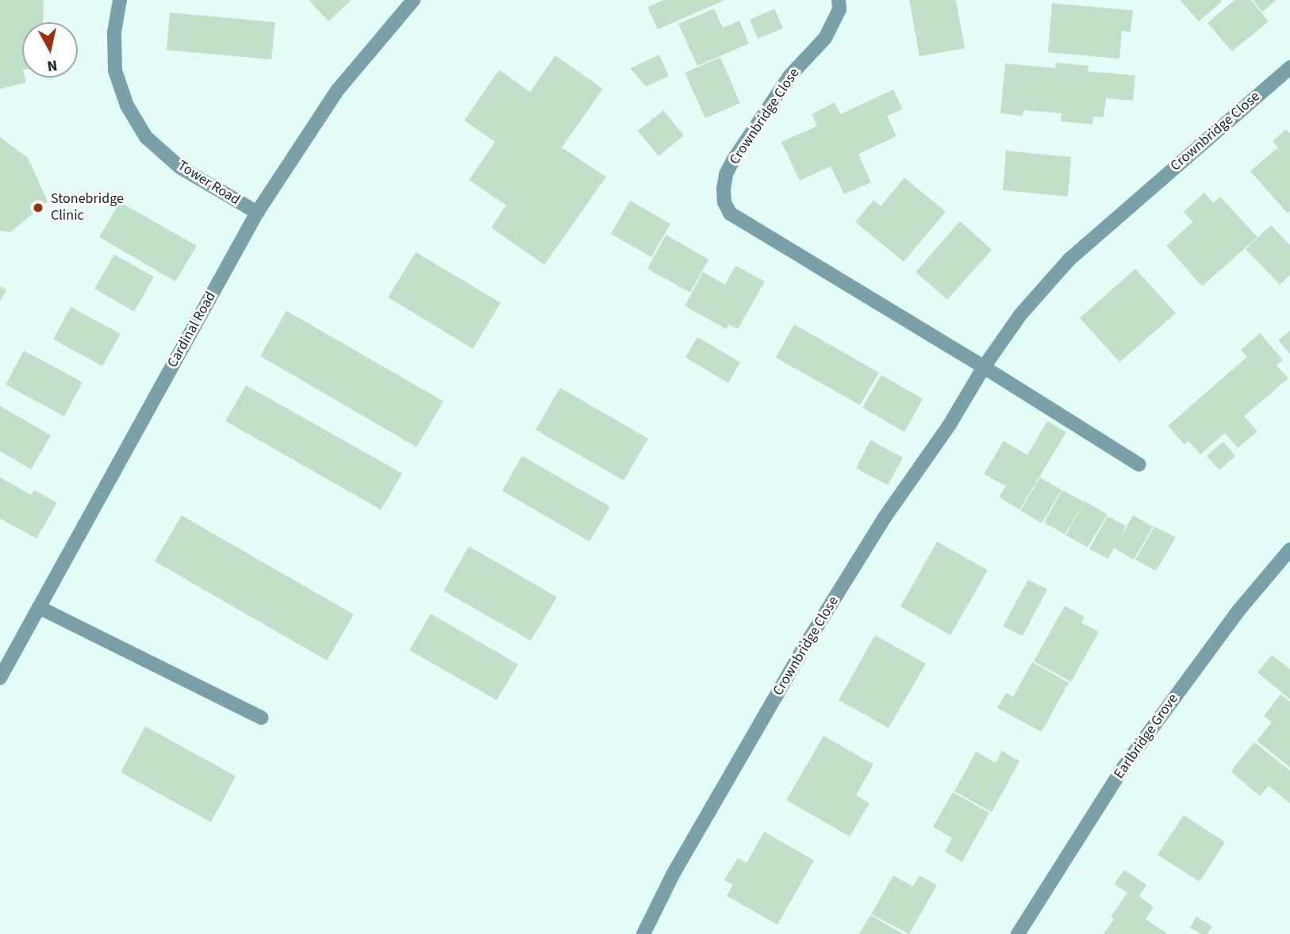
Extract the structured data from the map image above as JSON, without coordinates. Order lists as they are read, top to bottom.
{
  "streets": {
    "street": [
      "Crownbridge Close",
      "Tower Road",
      "Cardinal Road",
      "Earlbridge Grove"
    ]
  },
  "crossings": [
    ["Tower Road", "Cardinal Road"]
  ],
  "places": ["Stonebridge Clinic"],
  "north": "bottom"
}
